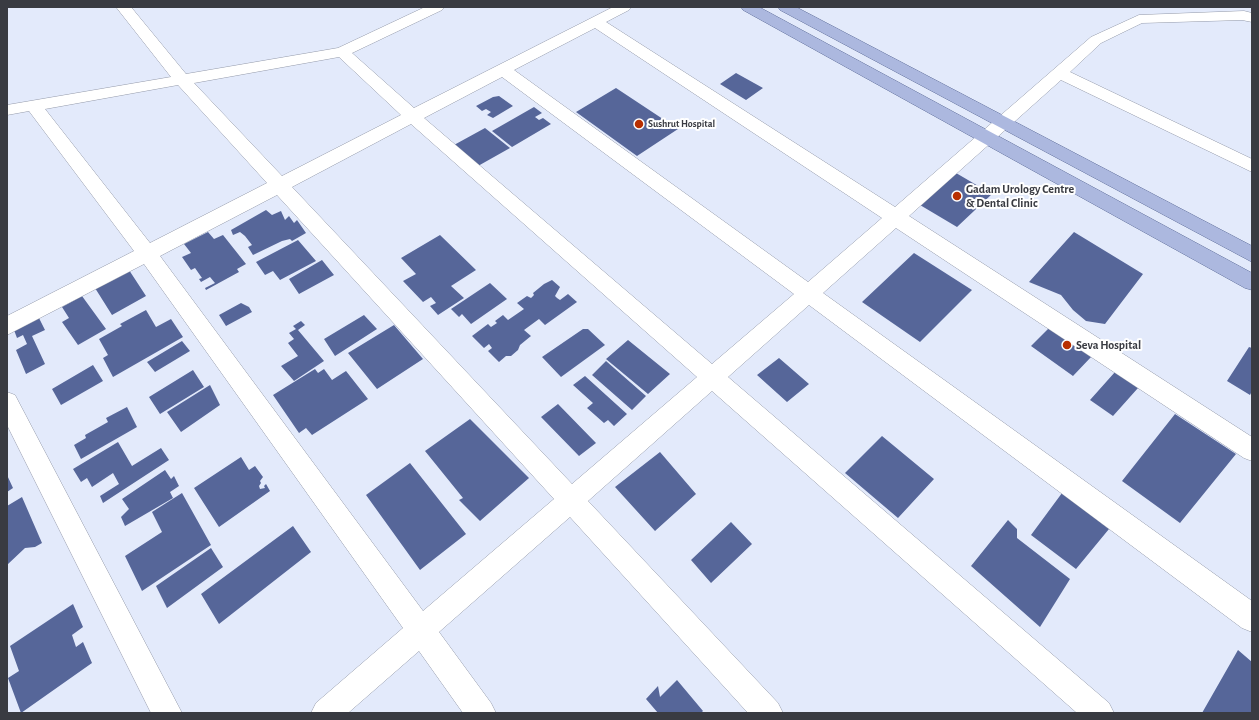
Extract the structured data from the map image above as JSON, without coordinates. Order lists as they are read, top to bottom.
{
  "places": ["Sushrut Hospital", "Gadam Urology Centre & Dental Clinic", "Seva Hospital"]
}
